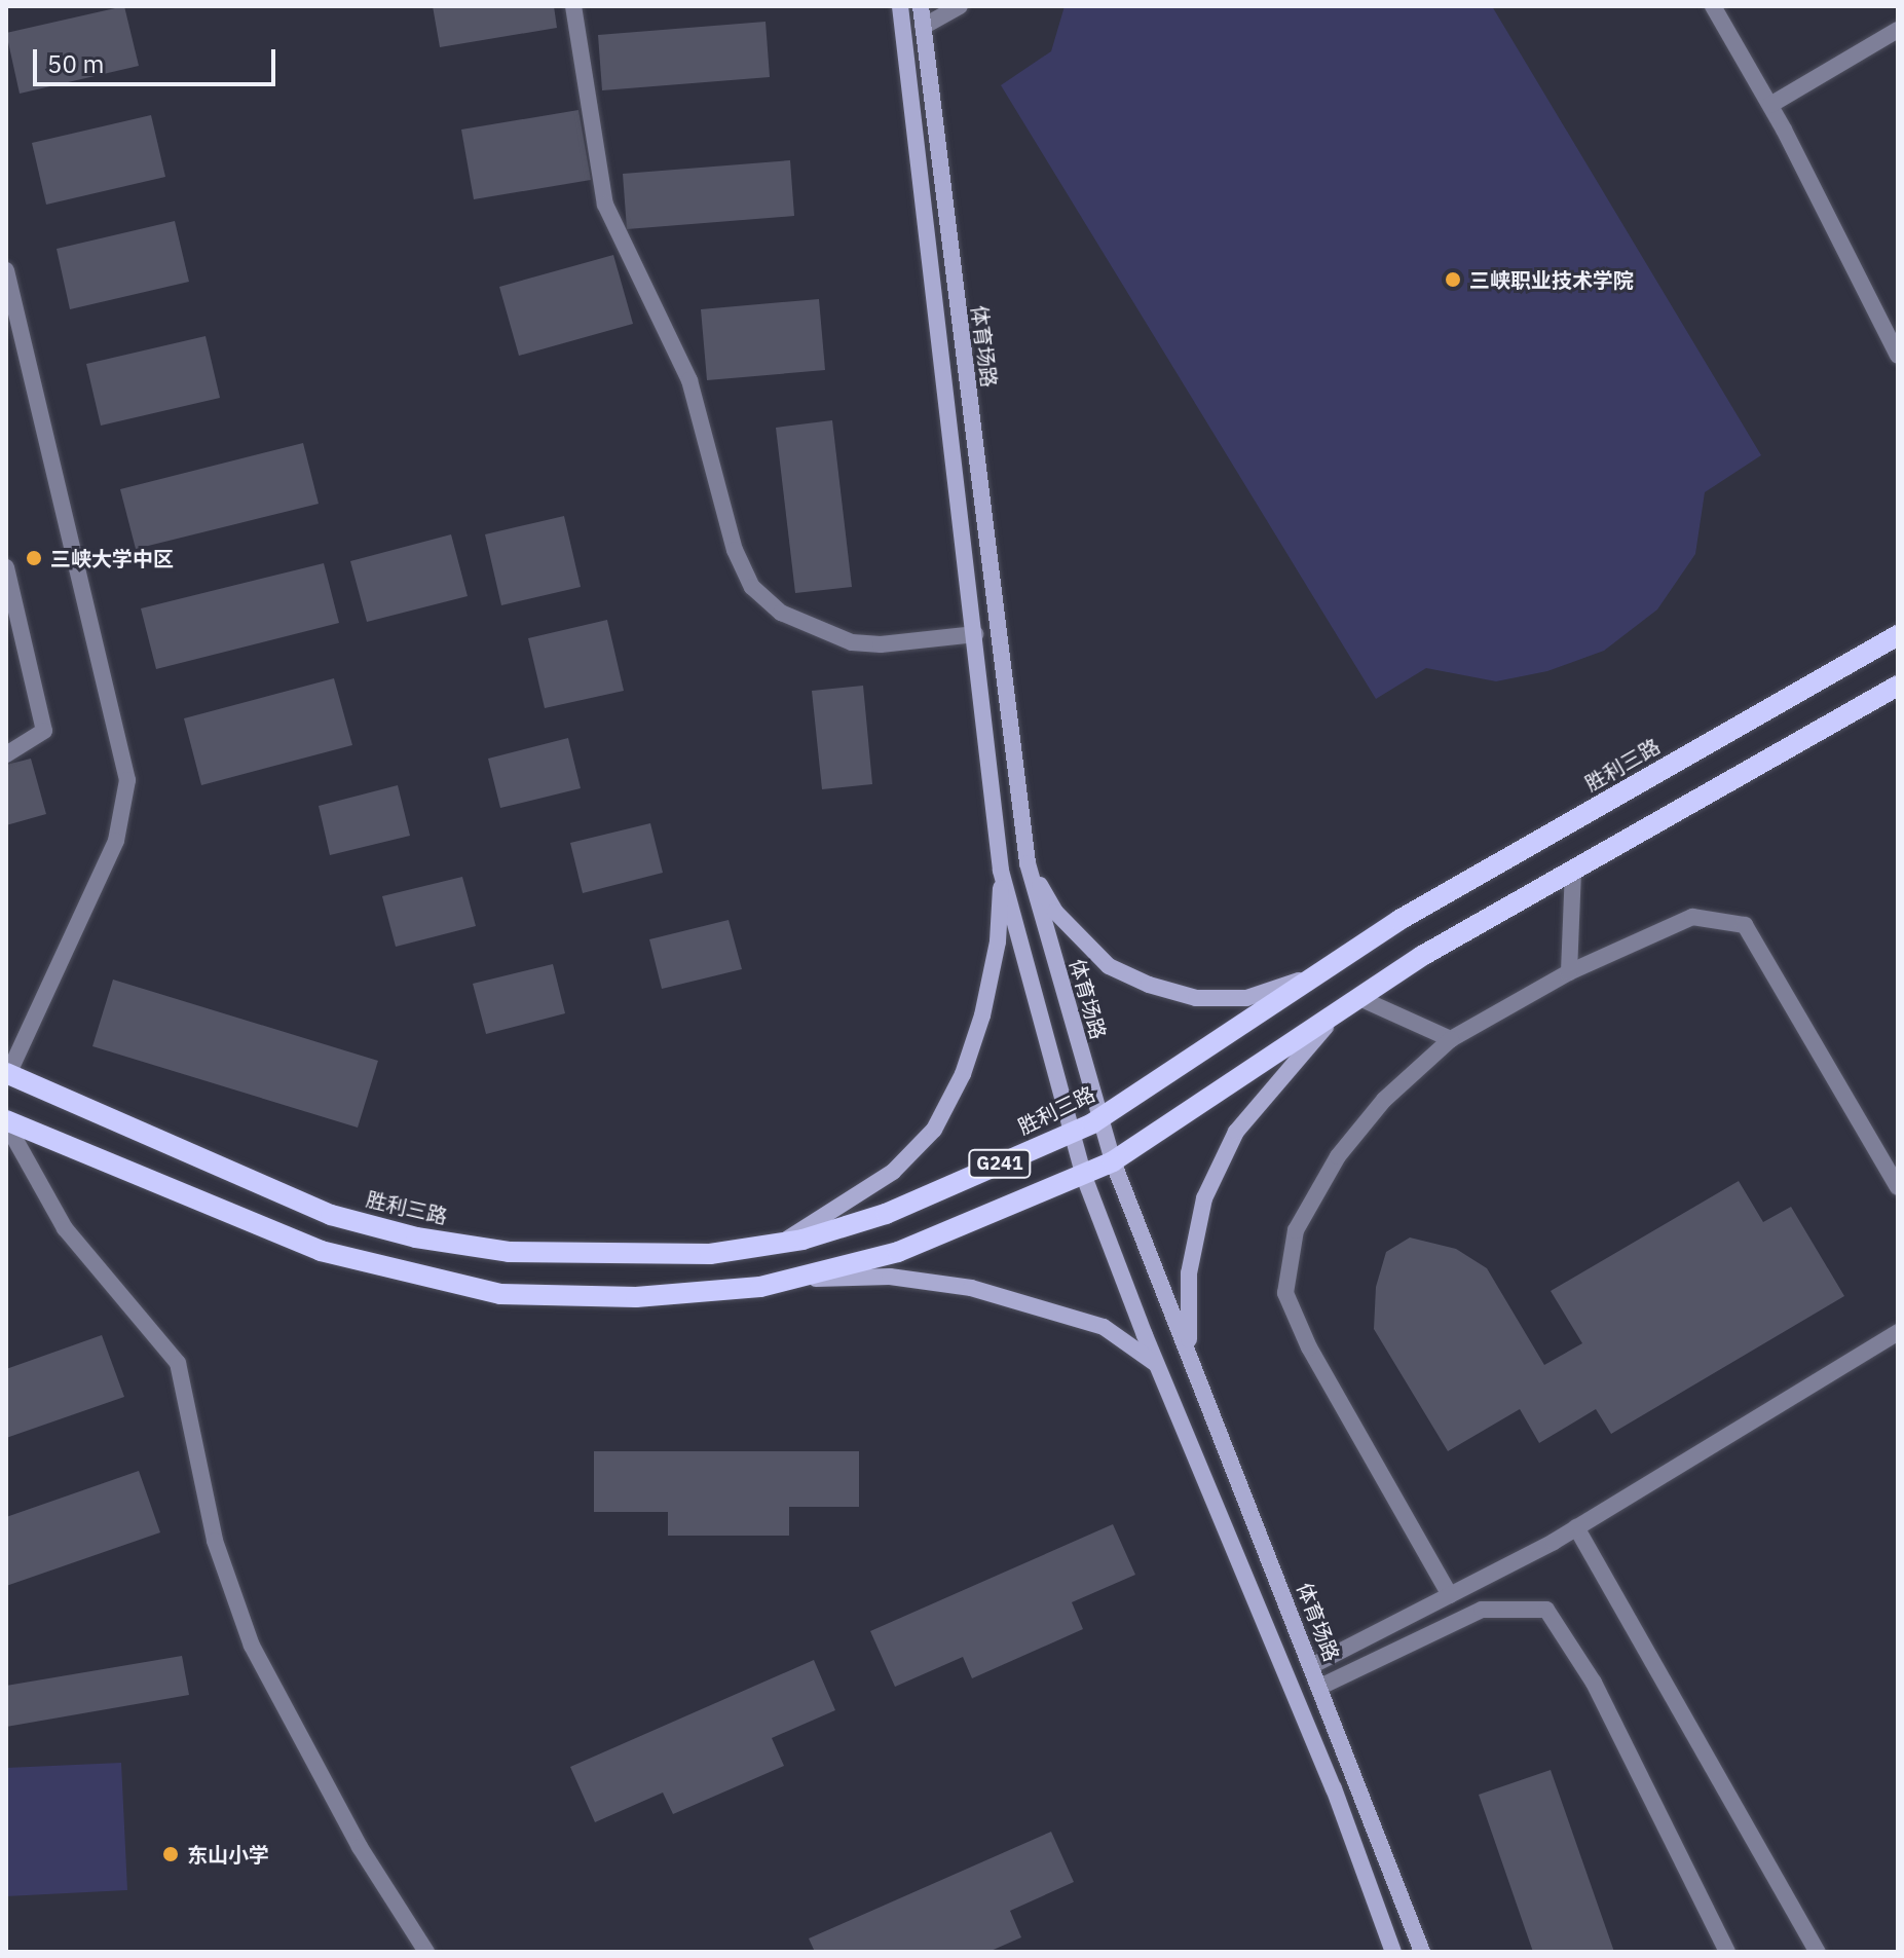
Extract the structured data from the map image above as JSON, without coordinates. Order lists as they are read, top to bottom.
{
  "streets": {
    "main road": ["体育场路", "胜利三路", "G241"]
  },
  "crossings": [
    ["体育场路", "胜利三路"],
    ["体育场路", "G241"]
  ],
  "places": ["三峡职业技术学院", "三峡大学中区", "东山小学"],
  "scale_bar": "50 m"
}
